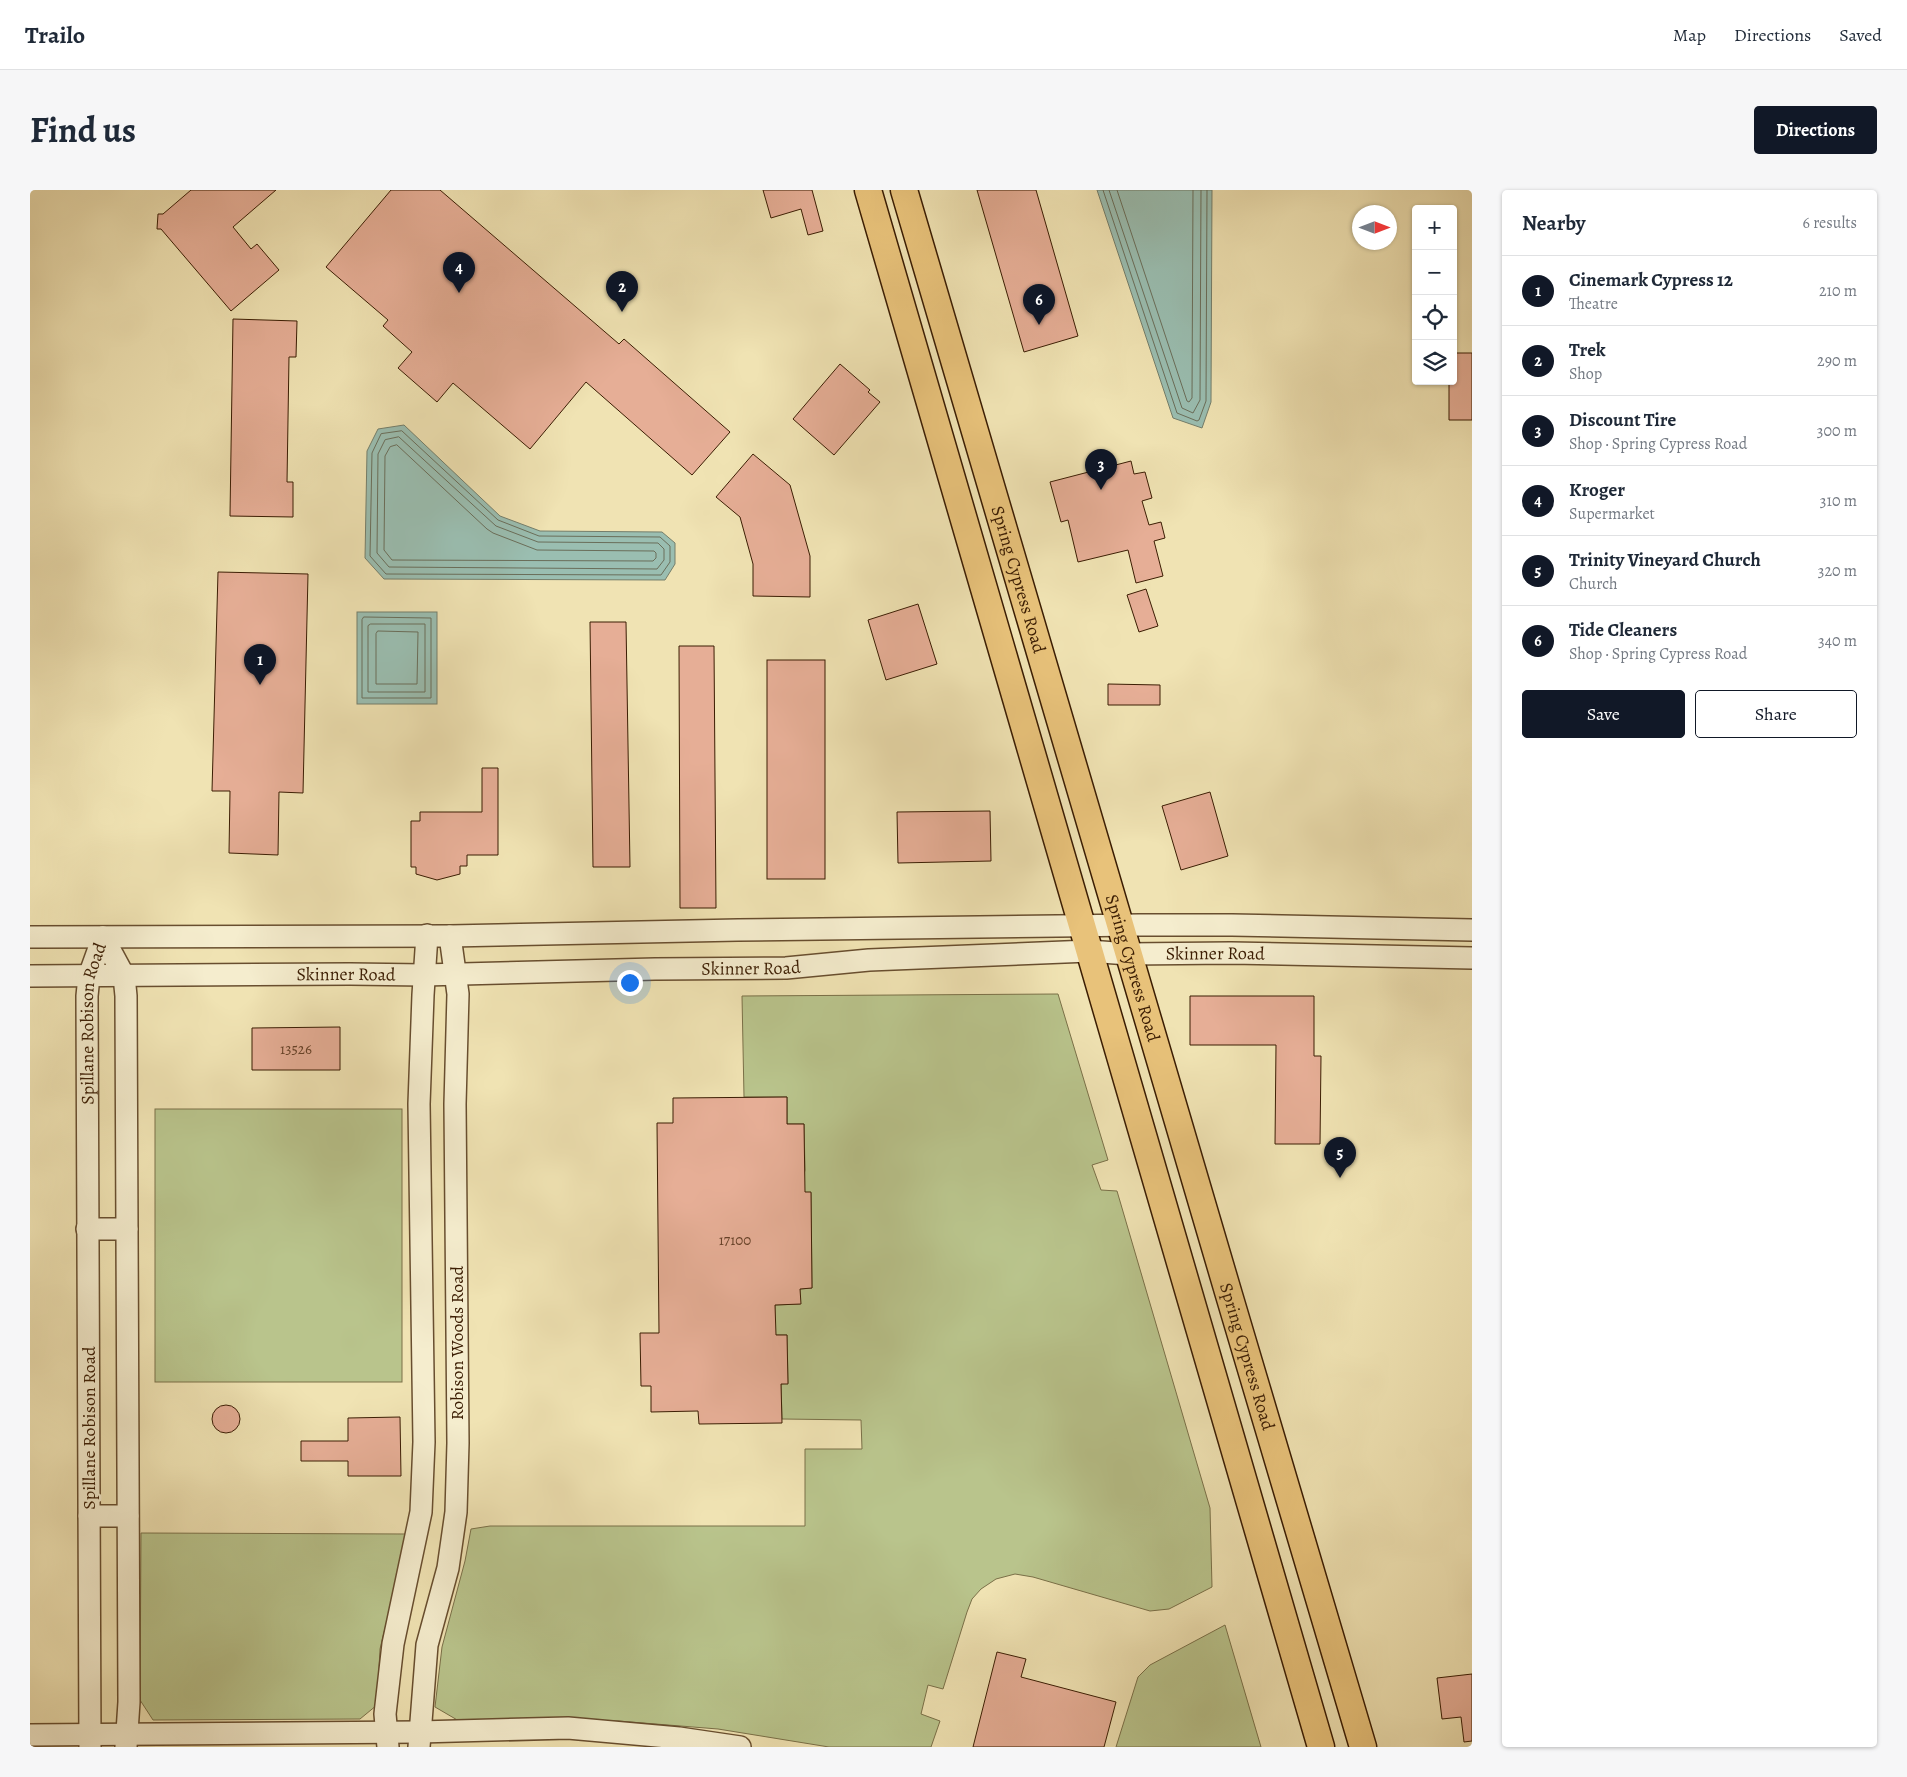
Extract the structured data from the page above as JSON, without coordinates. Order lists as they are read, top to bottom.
{
  "streets": {
    "main road": ["Spring Cypress Road"],
    "street": ["Skinner Road", "Spillane Robison Road", "Robison Woods Road"]
  },
  "crossings": [
    ["Spring Cypress Road", "Skinner Road"],
    ["Skinner Road", "Spillane Robison Road"],
    ["Skinner Road", "Robison Woods Road"]
  ],
  "house_numbers": ["13526", "17100"],
  "north": "right",
  "page": {
    "header": "Trailo",
    "nav": ["Map", "Directions", "Saved"],
    "title": "Find us",
    "buttons": [
      "Directions",
      ["Save", "Share"]
    ],
    "heading": ["Nearby", "6 results"],
    "map_buttons": ["+", "−"],
    "pins": [
      "4",
      "2",
      "6",
      "3",
      "1",
      "5"
    ],
    "list": [
      {
        "mark": "1",
        "name": "Cinemark Cypress 12",
        "note": "Theatre",
        "value": "210 m"
      },
      {
        "mark": "2",
        "name": "Trek",
        "note": "Shop",
        "value": "290 m"
      },
      {
        "mark": "3",
        "name": "Discount Tire",
        "note": "Shop · Spring Cypress Road",
        "value": "300 m"
      },
      {
        "mark": "4",
        "name": "Kroger",
        "note": "Supermarket",
        "value": "310 m"
      },
      {
        "mark": "5",
        "name": "Trinity Vineyard Church",
        "note": "Church",
        "value": "320 m"
      },
      {
        "mark": "6",
        "name": "Tide Cleaners",
        "note": "Shop · Spring Cypress Road",
        "value": "340 m"
      }
    ]
  }
}
